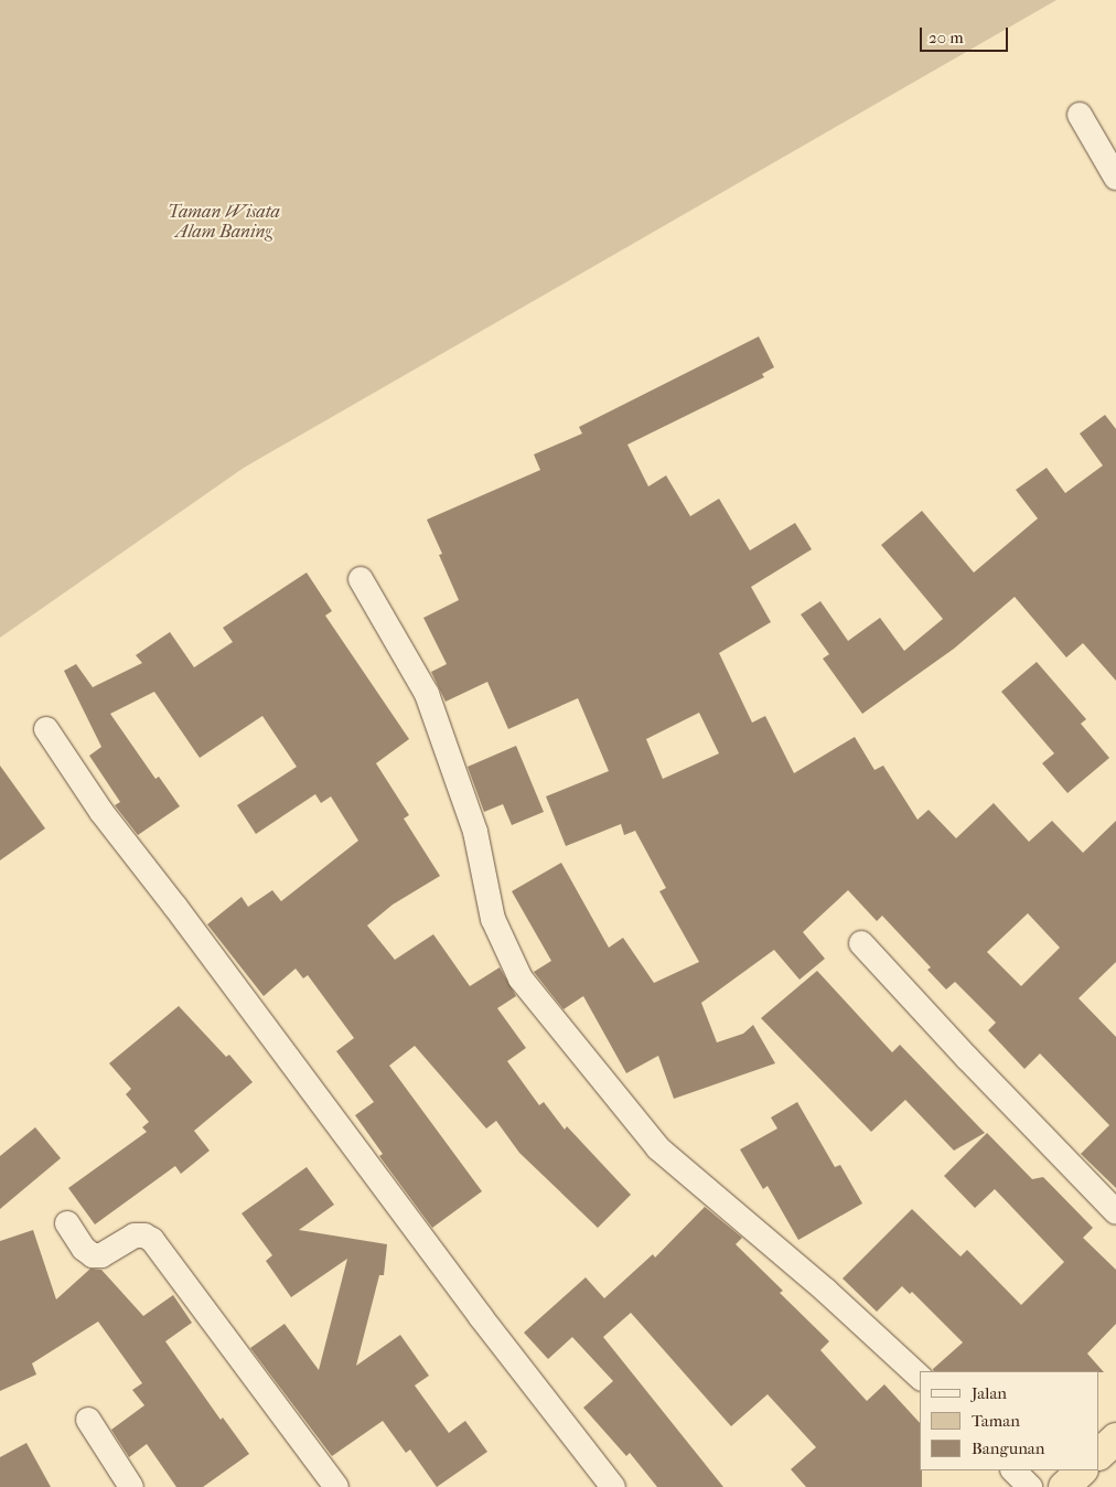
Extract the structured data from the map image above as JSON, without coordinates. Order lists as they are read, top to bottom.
{
  "parks": ["Taman Wisata Alam Baning"],
  "legend": ["Jalan", "Taman", "Bangunan"],
  "scale_bar": "20 m"
}
